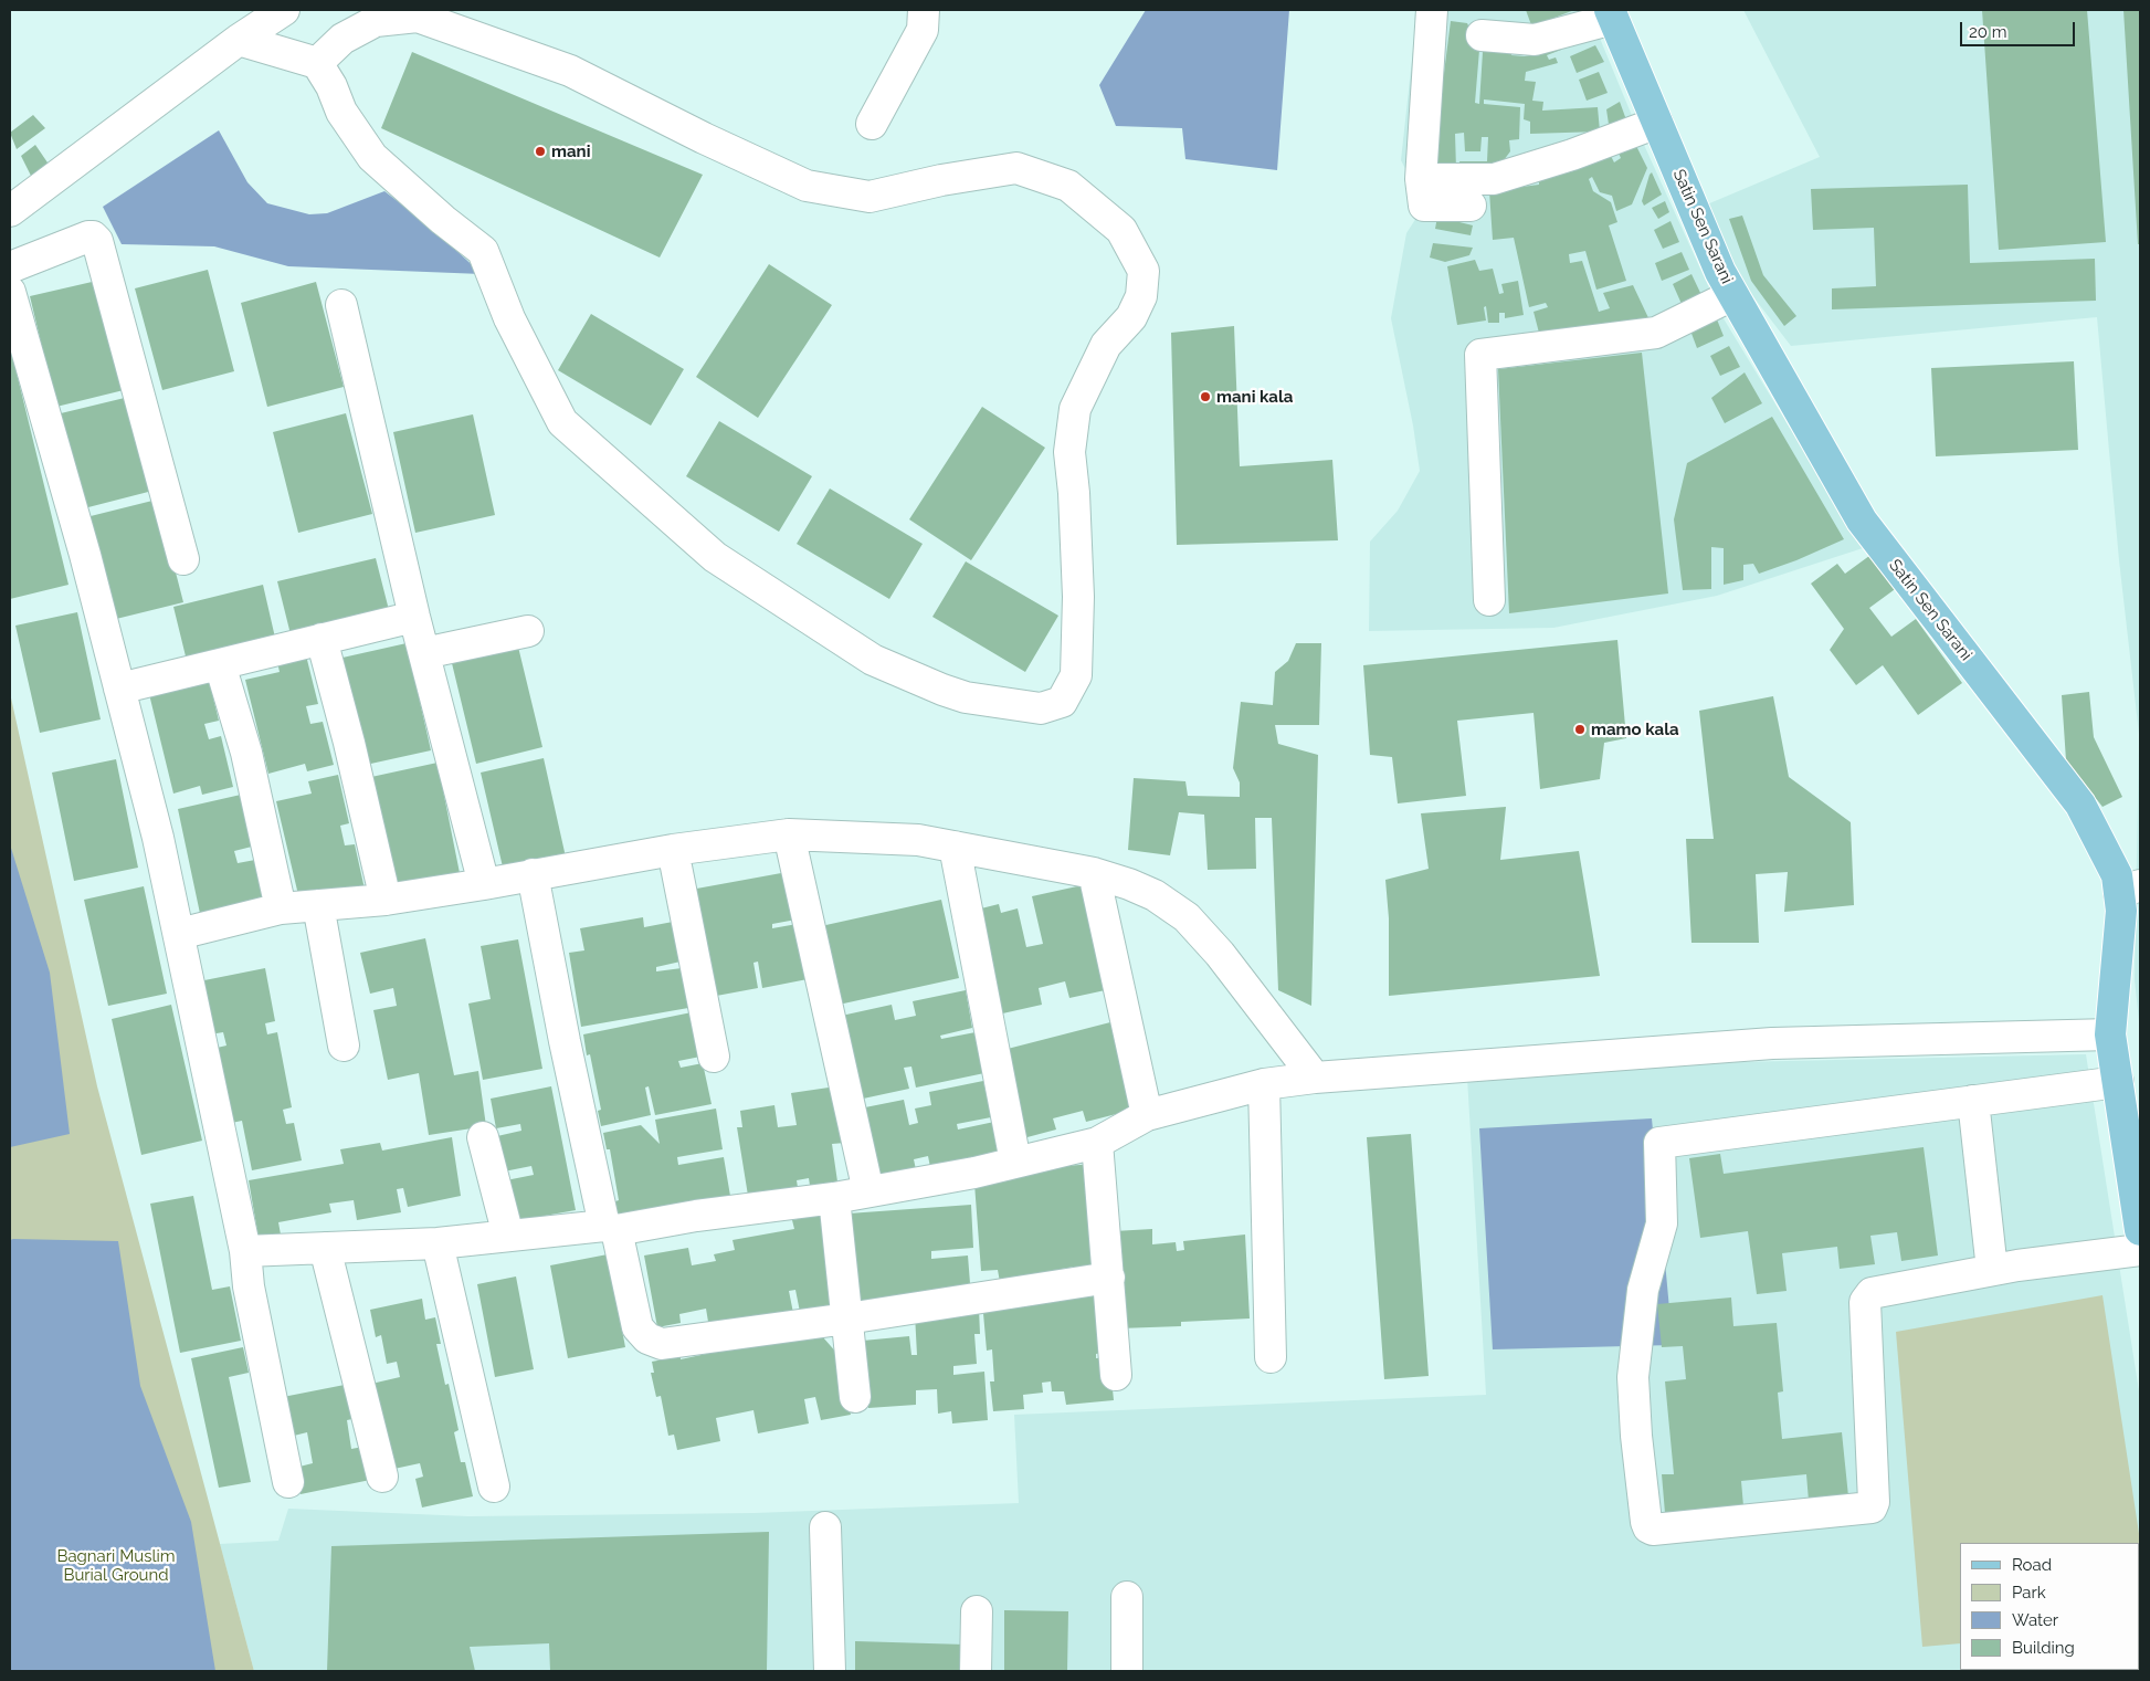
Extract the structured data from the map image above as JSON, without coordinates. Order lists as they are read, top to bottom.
{
  "streets": {
    "main road": ["Satin Sen Sarani"]
  },
  "parks": ["Bagnari Muslim Burial Ground"],
  "places": ["mani", "mani kala", "mamo kala"],
  "legend": [
    "Road",
    "Park",
    "Water",
    "Building"
  ],
  "scale_bar": "20 m"
}
